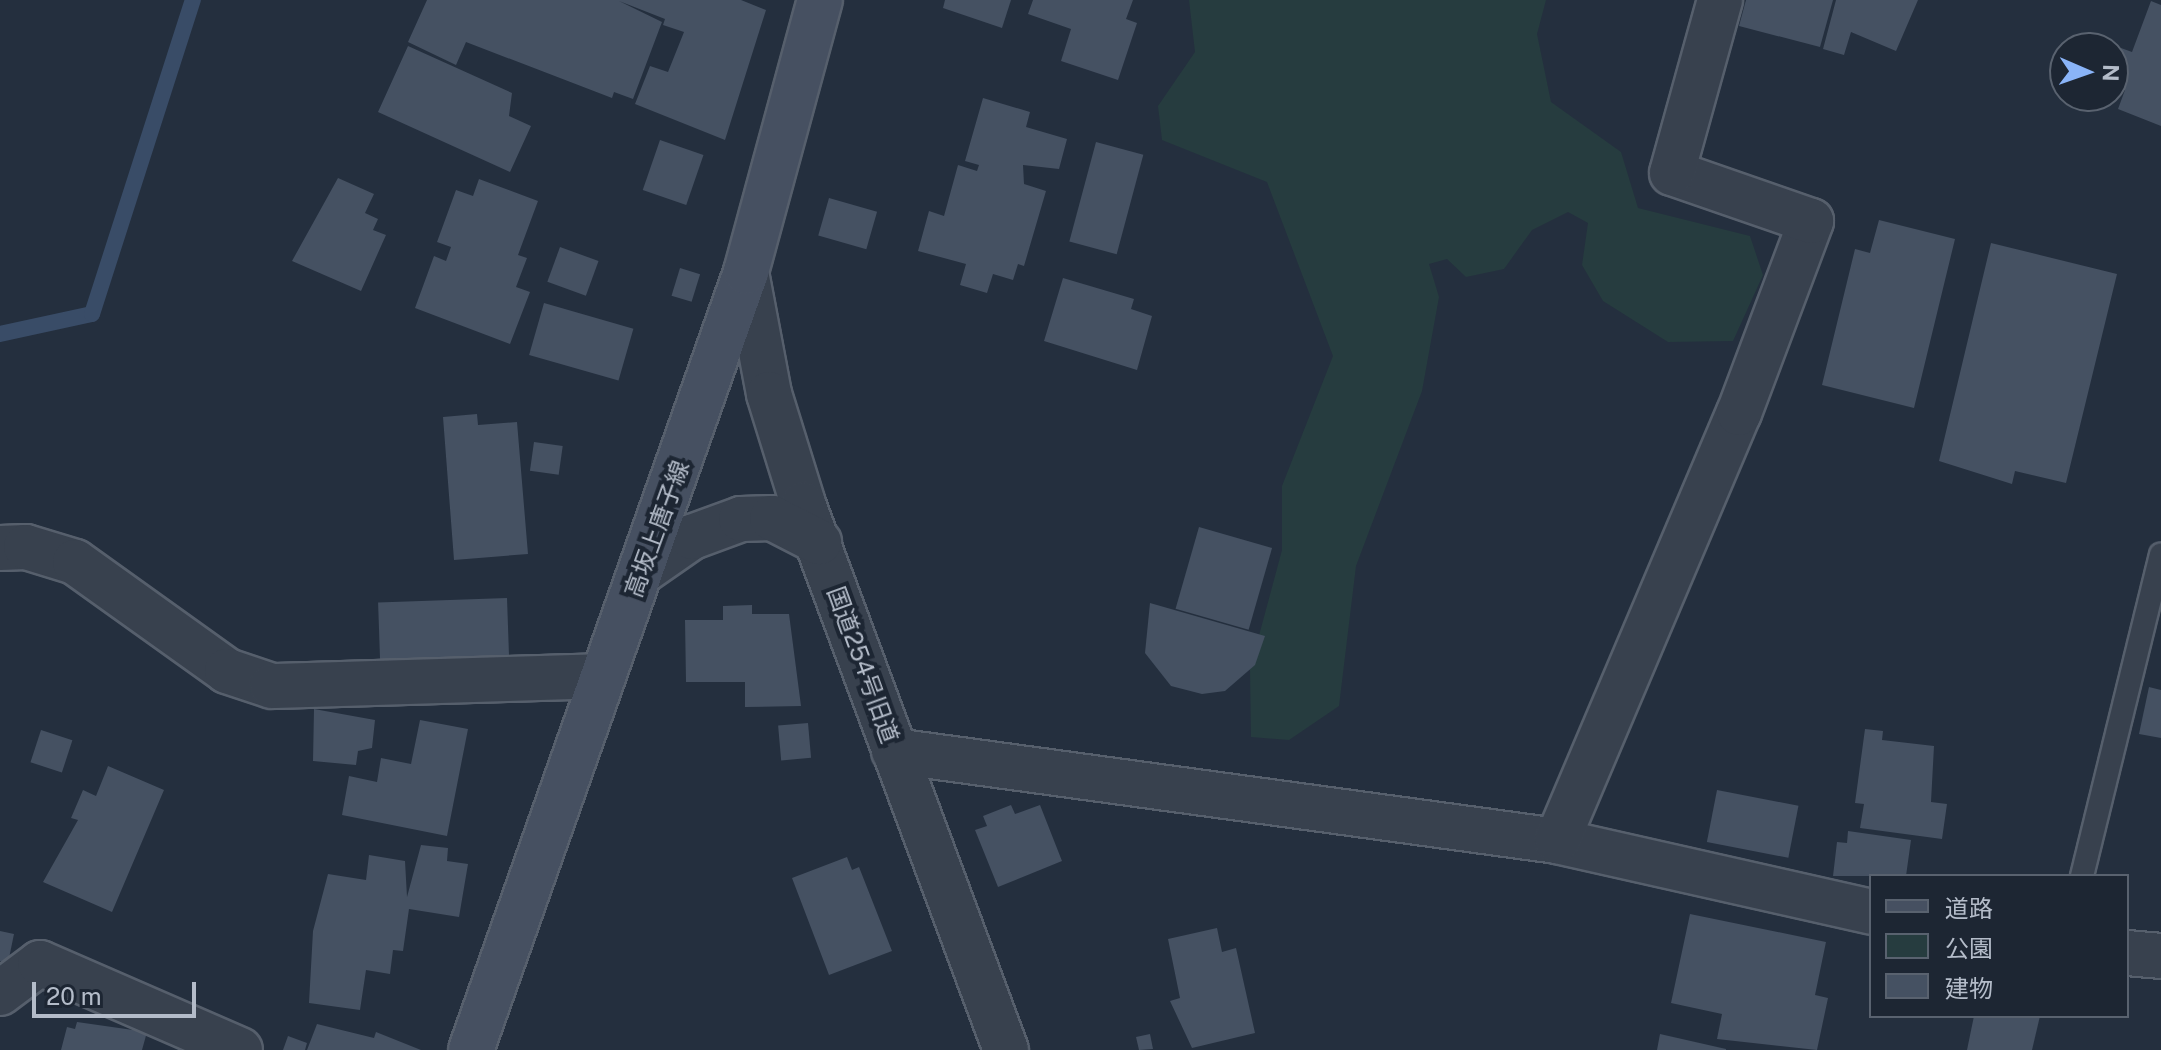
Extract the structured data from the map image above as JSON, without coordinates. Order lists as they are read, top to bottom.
{
  "streets": {
    "main road": ["高坂上唐子線"],
    "street": ["国道254号旧道"]
  },
  "crossings": [
    ["高坂上唐子線", "国道254号旧道"]
  ],
  "legend": ["道路", "公園", "建物"],
  "scale_bar": "20 m",
  "north": "right"
}
